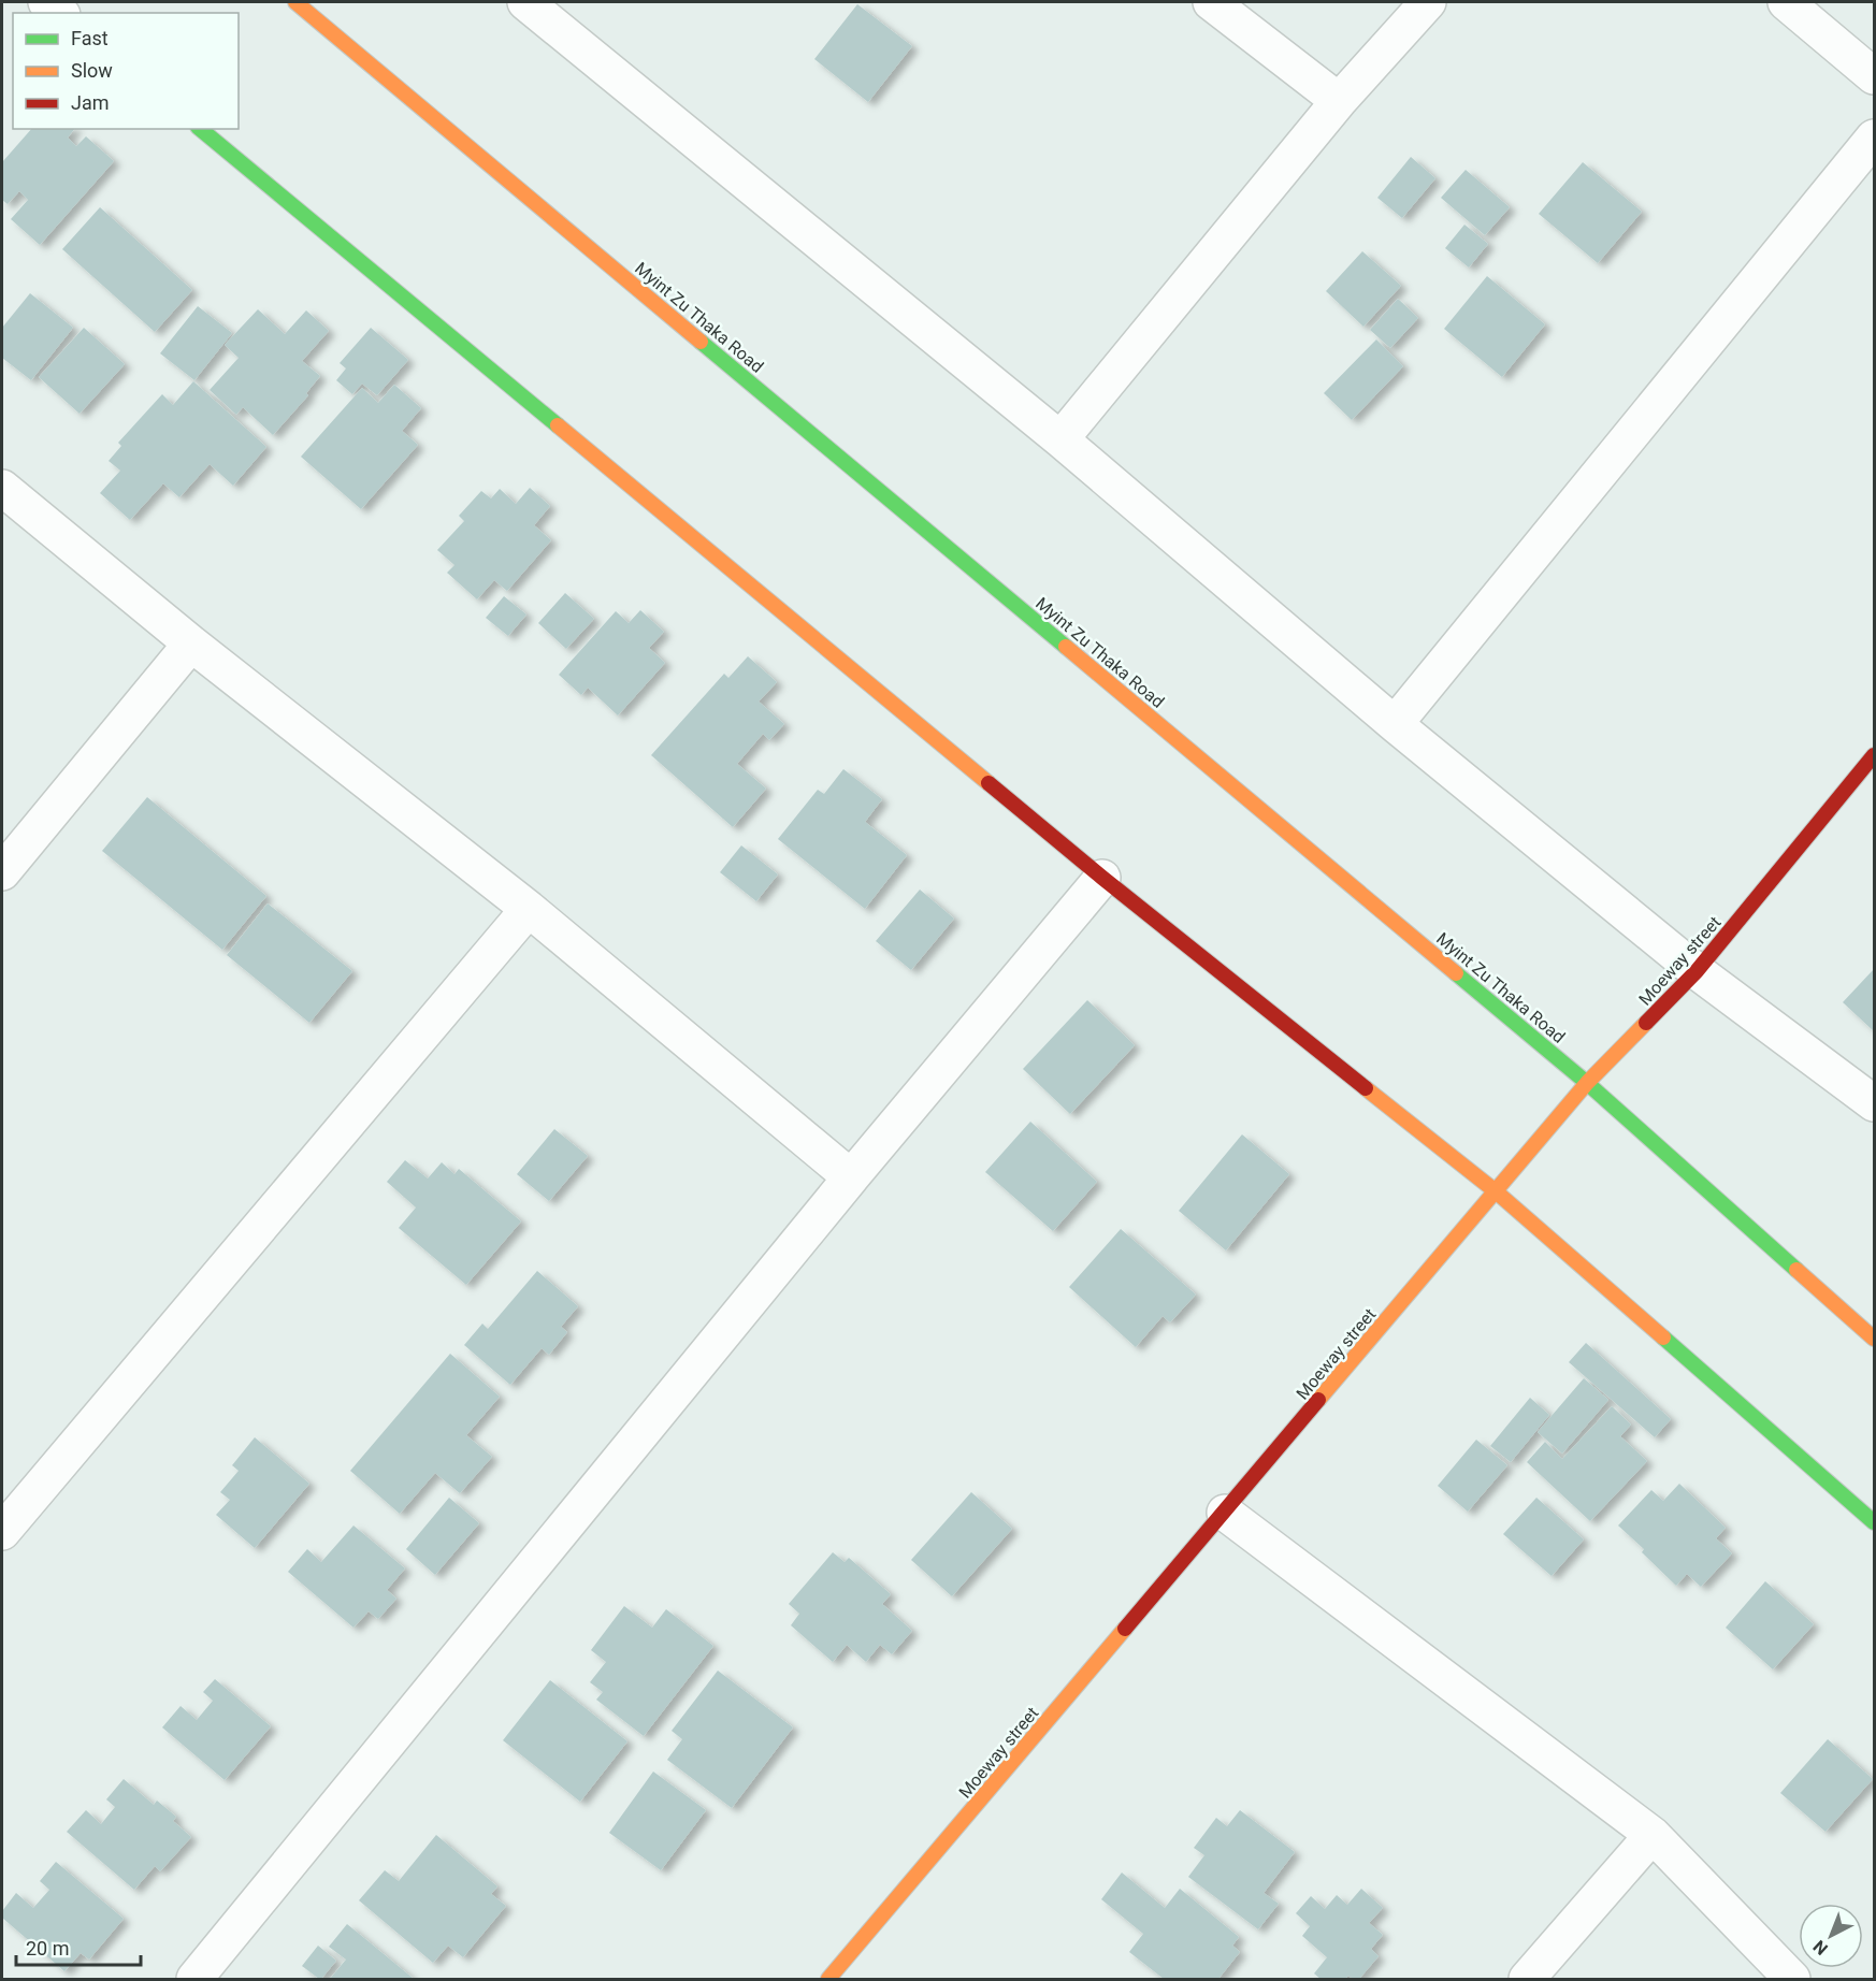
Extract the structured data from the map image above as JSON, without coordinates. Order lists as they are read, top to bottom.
{
  "streets": {
    "street": ["Myint Zu Thaka Road", "Moeway street"]
  },
  "crossings": [
    ["Myint Zu Thaka Road", "Moeway street"]
  ],
  "legend": ["Fast", "Slow", "Jam"],
  "scale_bar": "20 m",
  "north": "bottom left"
}
